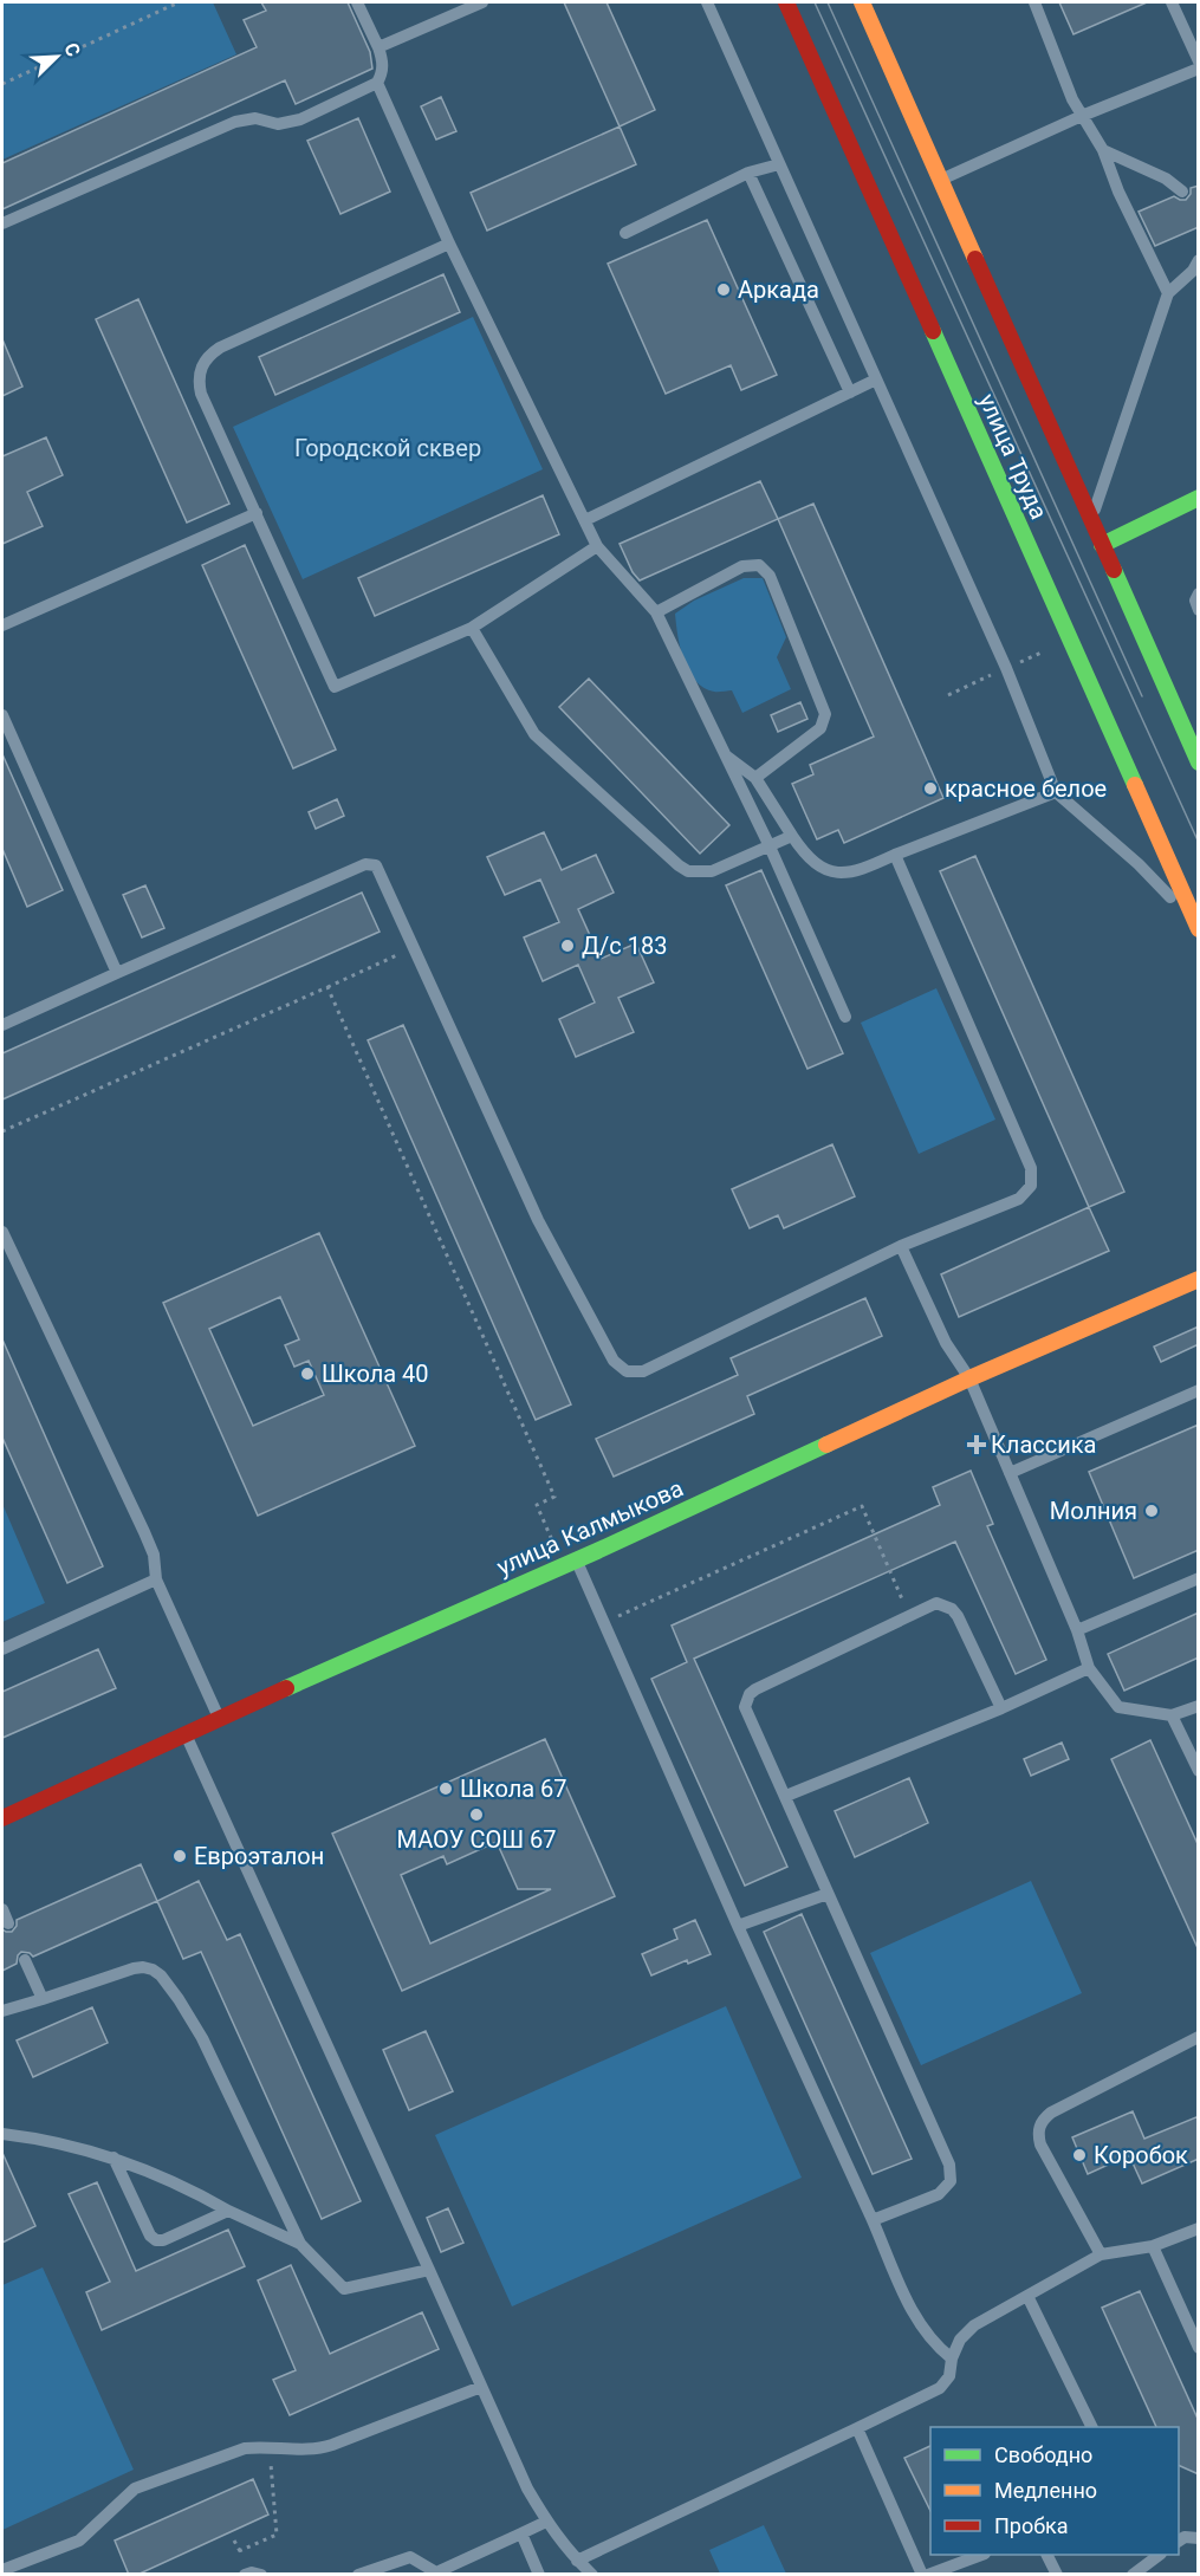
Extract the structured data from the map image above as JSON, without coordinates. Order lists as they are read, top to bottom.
{
  "streets": {
    "main road": ["улица Труда", "улица Калмыкова"]
  },
  "parks": ["Городской сквер"],
  "places": {
    "other": [
      "Аркада",
      "красное белое",
      "Д/с 183",
      "Школа 40",
      "Молния",
      "Школа 67",
      "МАОУ СОШ 67",
      "Евроэталон",
      "Коробок"
    ],
    "health": ["Классика"]
  },
  "legend": ["Свободно", "Медленно", "Пробка"],
  "north": "top right"
}
